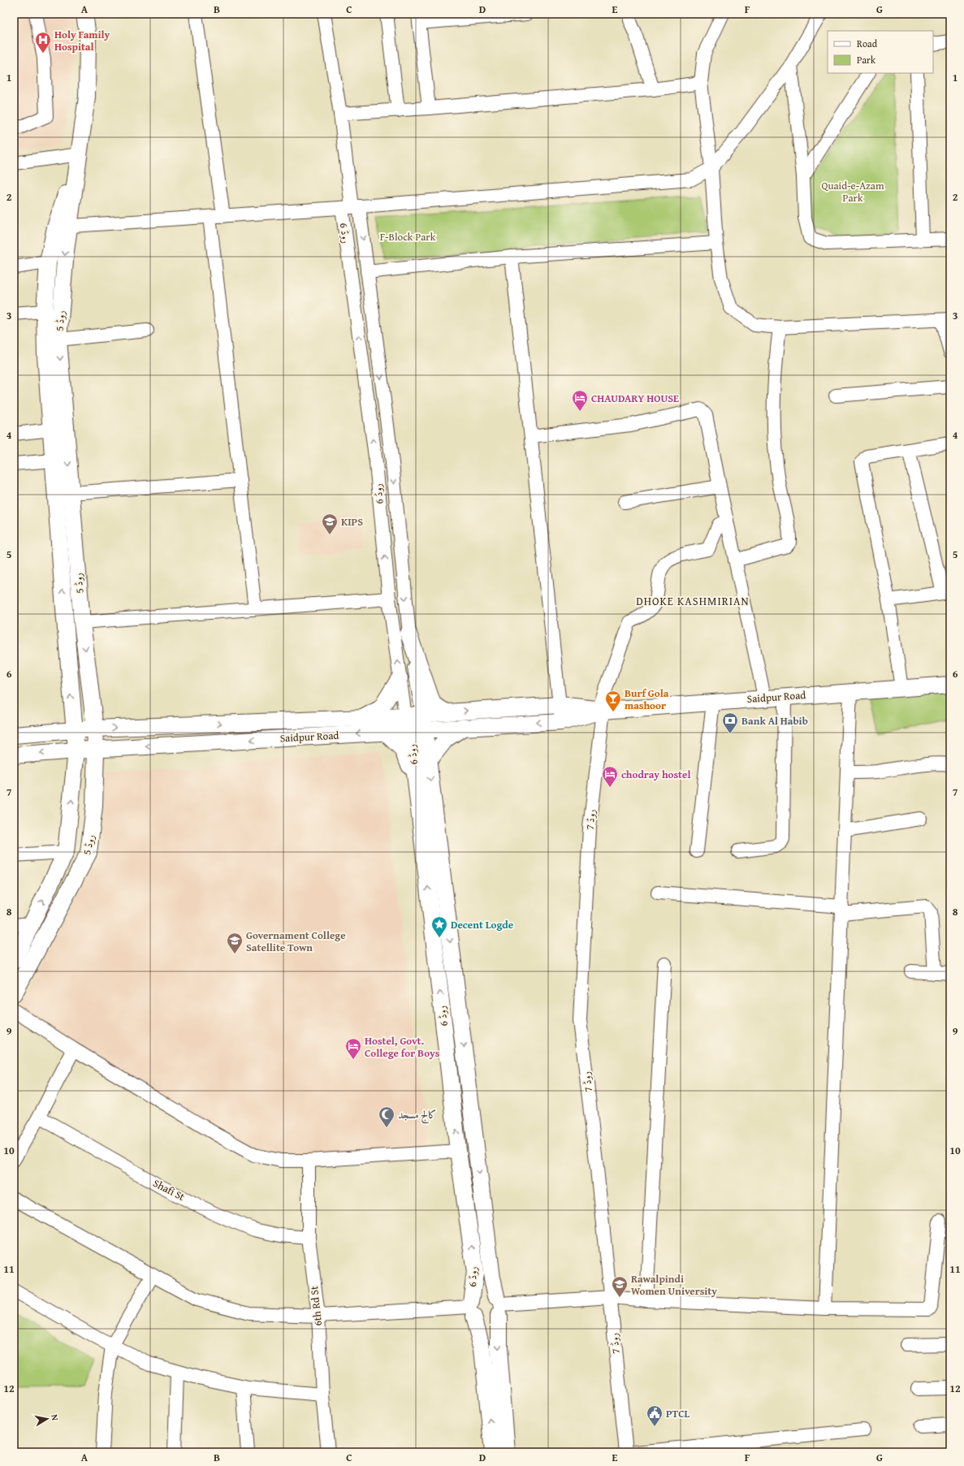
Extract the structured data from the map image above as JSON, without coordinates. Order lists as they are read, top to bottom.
{
  "streets": {
    "main road": ["روڈ 6", "روڈ 5", "Saidpur Road"],
    "street": ["روڈ 7", "Shafi St", "6th Rd St"]
  },
  "crossings": [
    ["روڈ 6", "Saidpur Road"],
    ["روڈ 5", "Saidpur Road"],
    ["Saidpur Road", "روڈ 7"],
    ["Shafi St", "6th Rd St"]
  ],
  "districts": ["DHOKE KASHMIRIAN"],
  "parks": ["Quaid-e-Azam Park", "F-Block Park"],
  "places": {
    "hospital": ["Holy Family Hospital"],
    "hotel": ["CHAUDARY HOUSE", "chodray hostel", "Hostel, Govt. College for Boys"],
    "school or university": ["KIPS", "Governament College Satellite Town", "Rawalpindi Women University"],
    "bar": ["Burf Gola mashoor"],
    "bank": ["Bank Al Habib"],
    "place": ["Decent Logde"],
    "mosque": ["کالج مسجد"],
    "public building": ["PTCL"]
  },
  "legend": ["Road", "Park"],
  "north": "right",
  "grid": {
    "columns": [
      "A",
      "B",
      "C",
      "D",
      "E",
      "F",
      "G"
    ],
    "rows": [
      "1",
      "2",
      "3",
      "4",
      "5",
      "6",
      "7",
      "8",
      "9",
      "10",
      "11",
      "12"
    ]
  }
}
